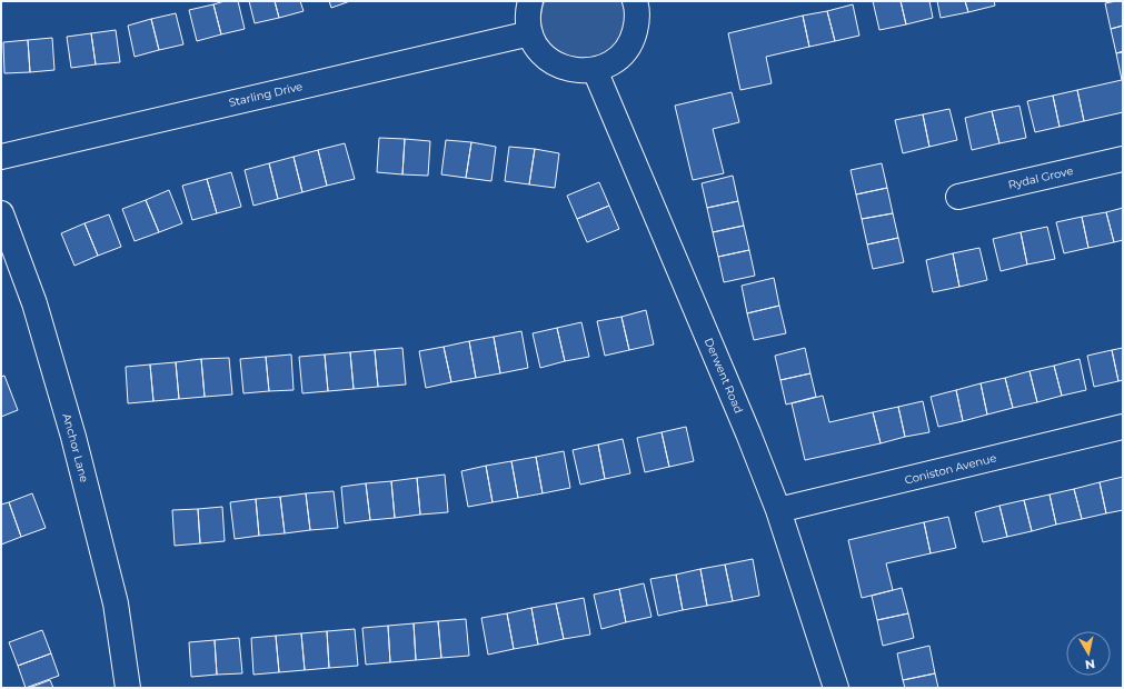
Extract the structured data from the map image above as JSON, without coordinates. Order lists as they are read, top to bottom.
{
  "streets": {
    "street": [
      "Starling Drive",
      "Rydal Grove",
      "Derwent Road",
      "Anchor Lane",
      "Coniston Avenue"
    ]
  },
  "crossings": [
    ["Derwent Road", "Coniston Avenue"]
  ],
  "north": "bottom"
}
